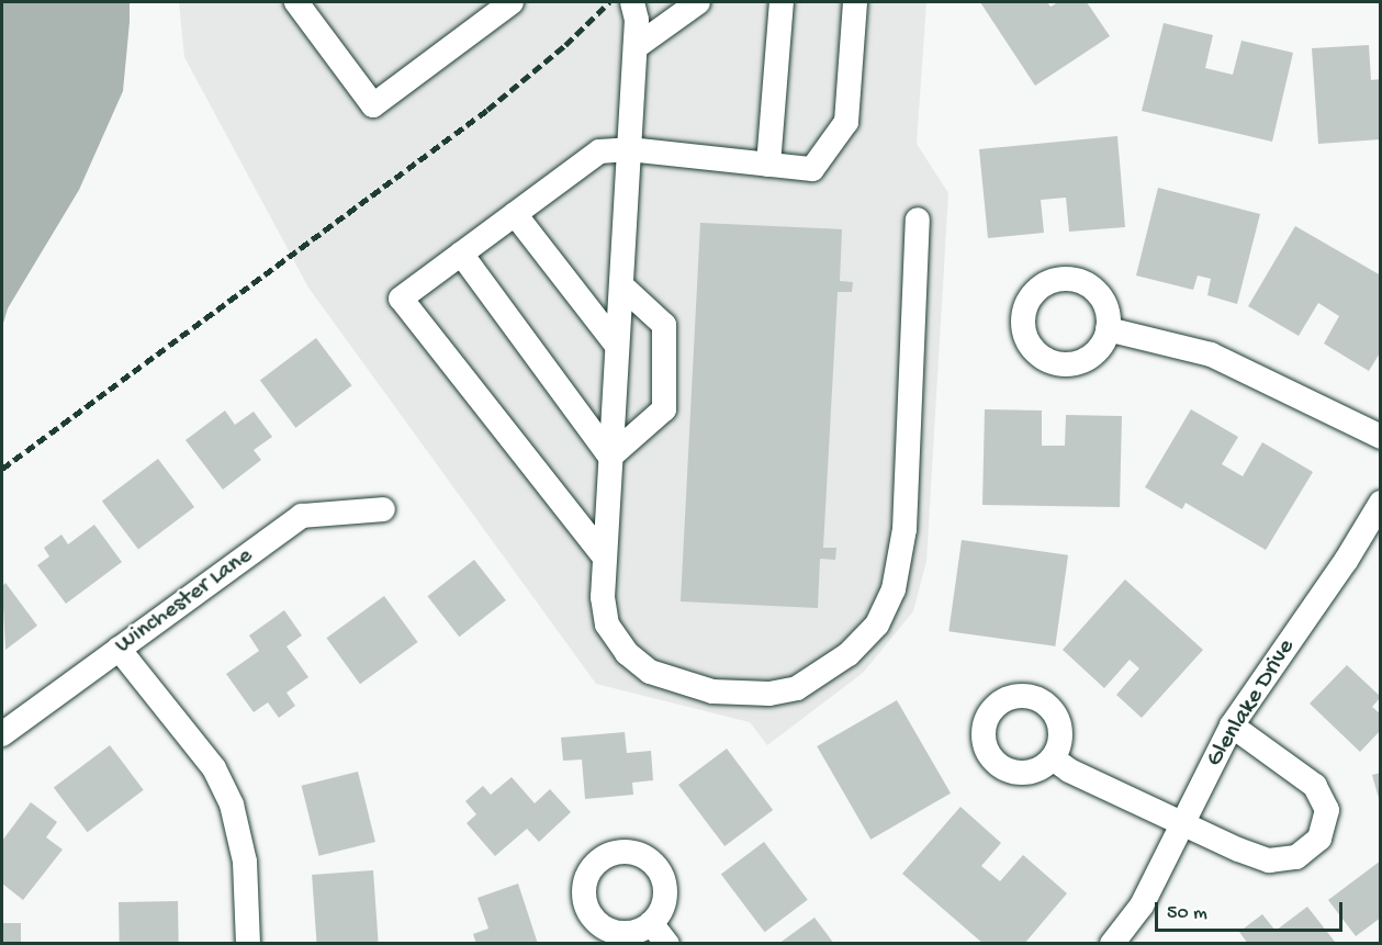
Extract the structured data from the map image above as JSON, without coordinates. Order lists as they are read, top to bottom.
{
  "streets": {
    "street": ["Winchester Lane", "Glenlake Drive"]
  },
  "scale_bar": "50 m"
}
